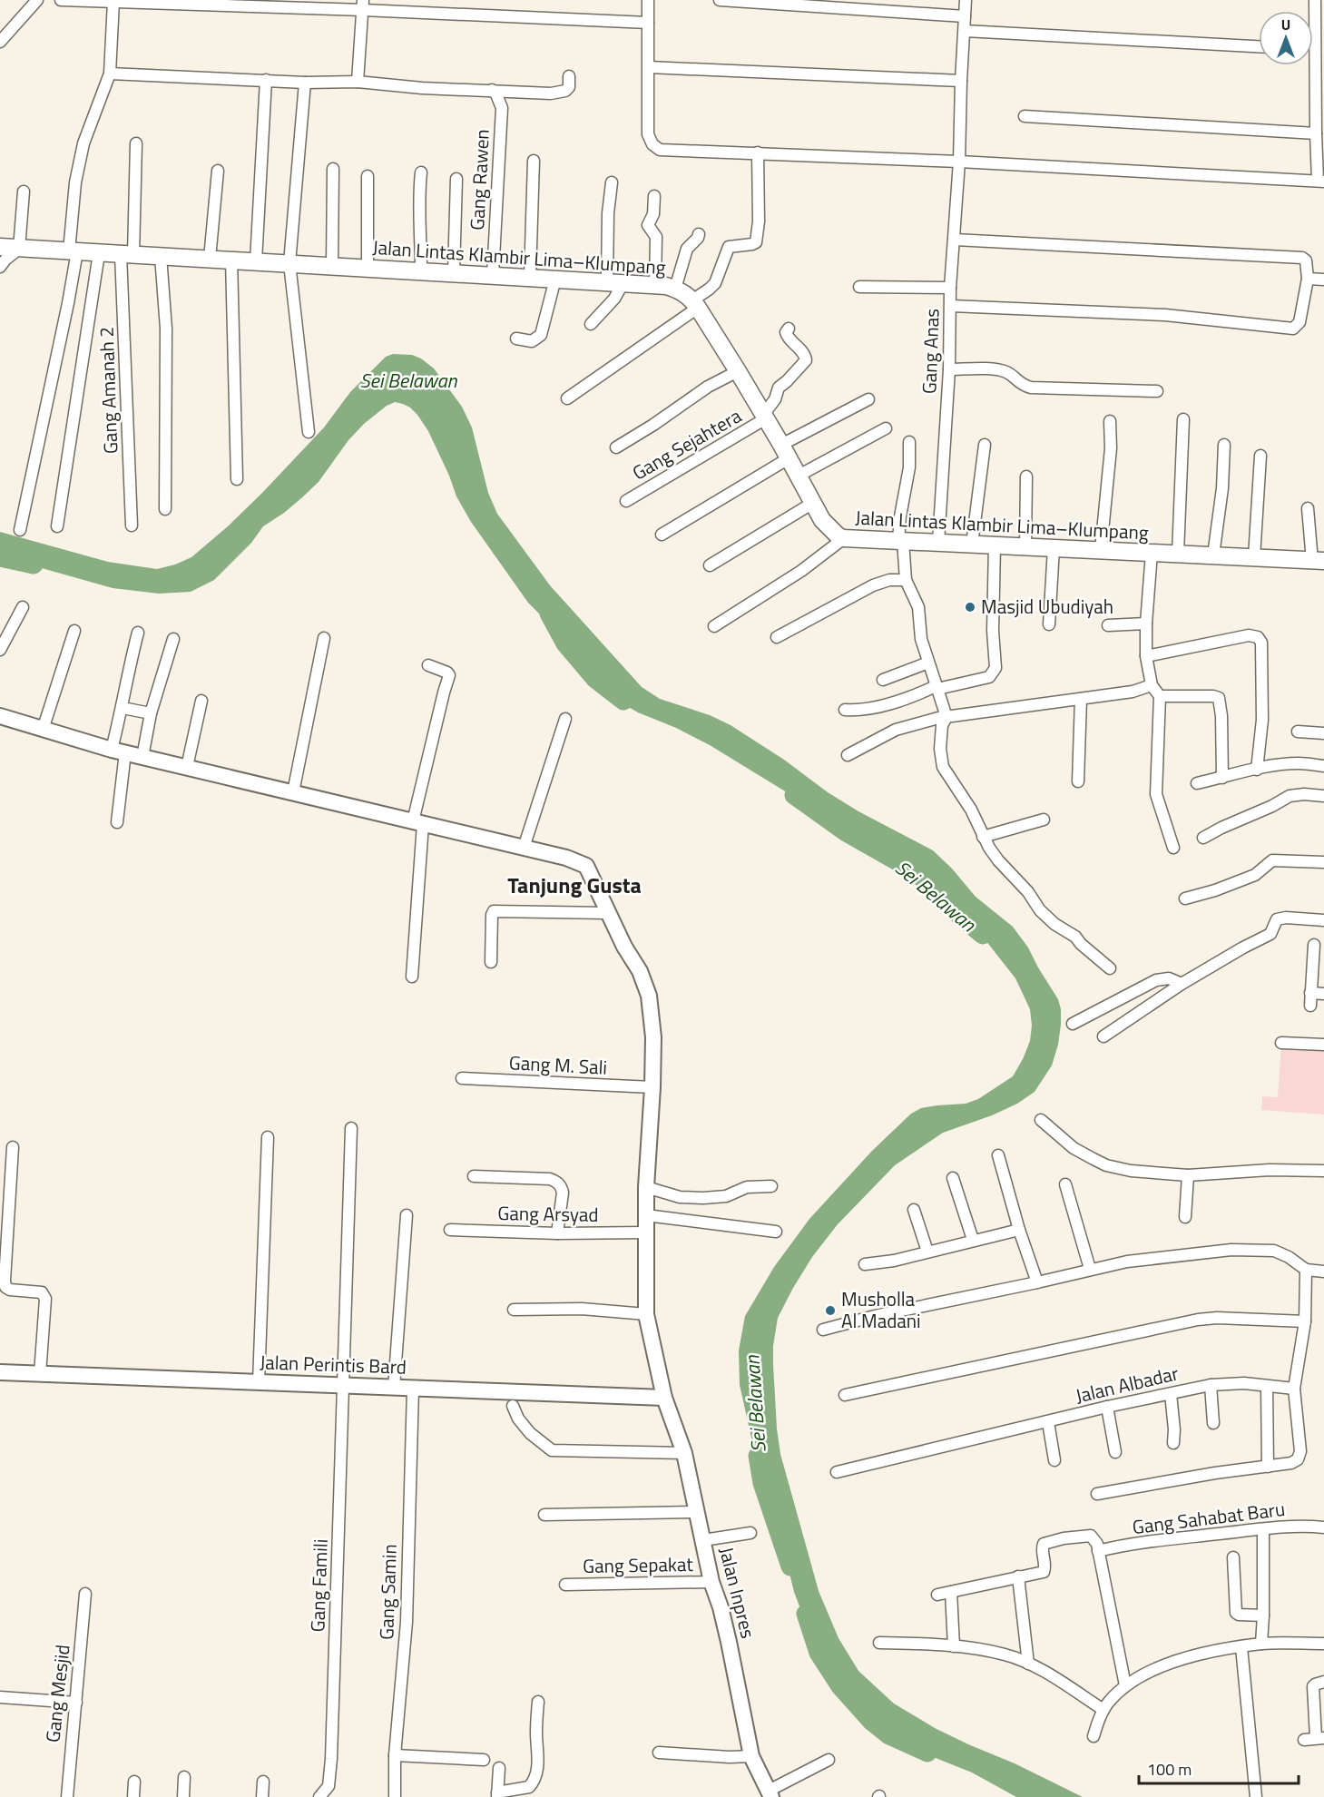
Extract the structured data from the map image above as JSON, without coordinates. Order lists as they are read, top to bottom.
{
  "streets": {
    "main road": ["Jalan Lintas Klambir Lima–Klumpang"],
    "street": [
      "Gang Rawen",
      "Gang Anas",
      "Gang Amanah 2",
      "Gang Sejahtera",
      "Gang M. Sali",
      "Gang Arsyad",
      "Jalan Perintis Bard",
      "Jalan Albadar",
      "Gang Sahabat Baru",
      "Gang Sepakat",
      "Gang Famili",
      "Gang Samin",
      "Jalan Inpres",
      "Gang Mesjid"
    ]
  },
  "crossings": [
    ["Gang Rawen", "Jalan Lintas Klambir Lima–Klumpang"],
    ["Jalan Lintas Klambir Lima–Klumpang", "Gang Anas"],
    ["Jalan Lintas Klambir Lima–Klumpang", "Gang Amanah 2"],
    ["Jalan Lintas Klambir Lima–Klumpang", "Gang Sejahtera"],
    ["Gang M. Sali", "Jalan Inpres"],
    ["Gang Arsyad", "Jalan Inpres"],
    ["Jalan Perintis Bard", "Gang Famili"],
    ["Jalan Perintis Bard", "Gang Samin"],
    ["Jalan Perintis Bard", "Jalan Inpres"],
    ["Gang Sepakat", "Jalan Inpres"]
  ],
  "districts": ["Tanjung Gusta"],
  "water": ["Sei Belawan"],
  "places": ["Masjid Ubudiyah", "Musholla Al Madani"],
  "scale_bar": "100 m",
  "north": "top"
}
